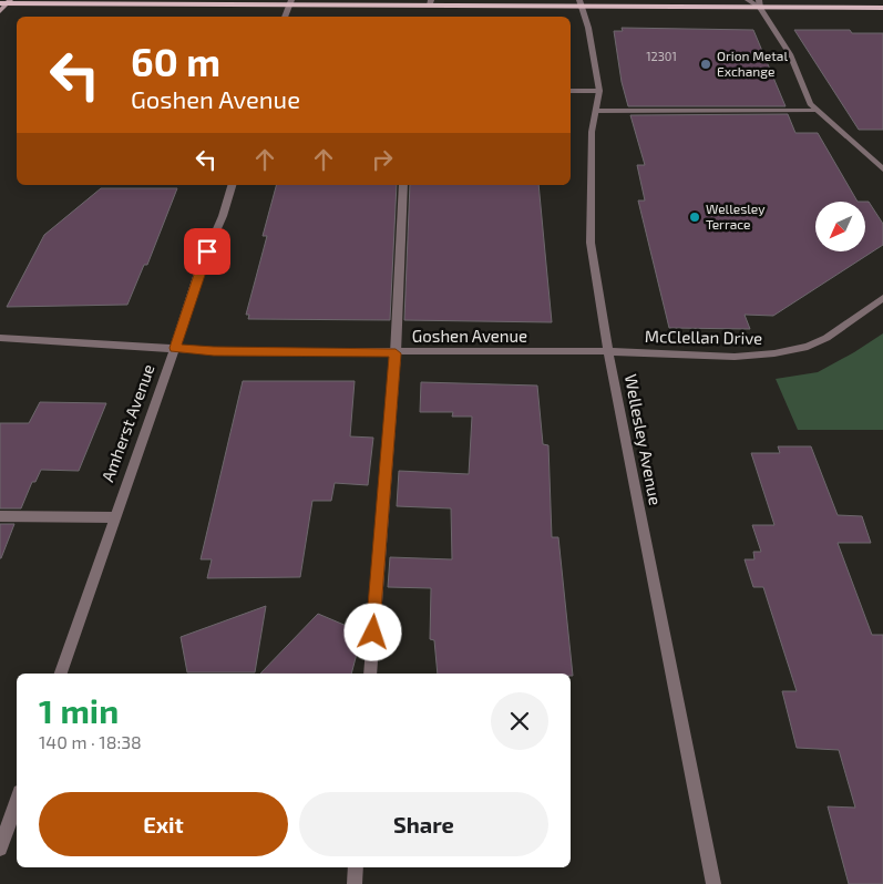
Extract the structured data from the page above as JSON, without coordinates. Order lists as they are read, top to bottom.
{
  "streets": {
    "street": [
      "Goshen Avenue",
      "McClellan Drive",
      "Amherst Avenue",
      "Wellesley Avenue"
    ]
  },
  "crossings": [
    ["Goshen Avenue", "McClellan Drive"],
    ["Goshen Avenue", "Amherst Avenue"],
    ["Goshen Avenue", "Wellesley Avenue"],
    ["McClellan Drive", "Wellesley Avenue"]
  ],
  "places": ["Orion Metal Exchange", "Wellesley Terrace"],
  "house_numbers": ["12301"],
  "north": "bottom left",
  "page": {
    "turn": ["60 m", "Goshen Avenue"],
    "heading": ["1 min", "140 m · 18:38"],
    "buttons": ["Exit", "Share"]
  }
}
